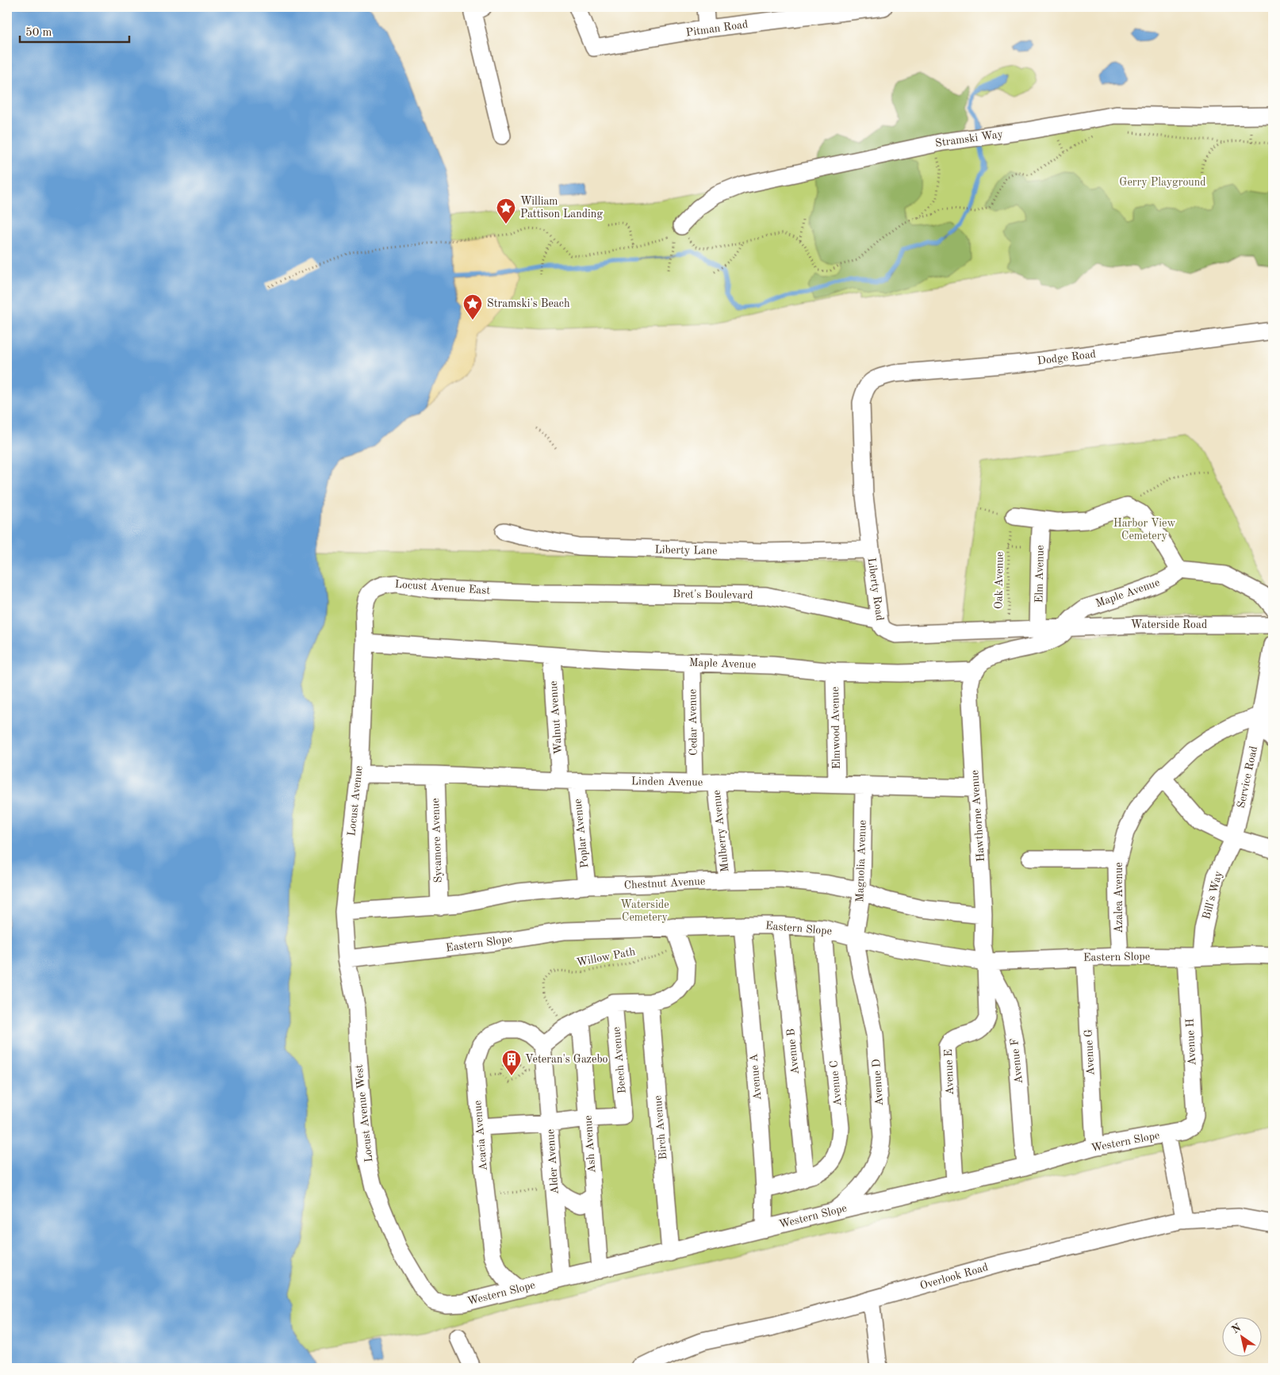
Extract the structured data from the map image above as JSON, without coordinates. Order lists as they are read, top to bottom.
{
  "streets": {
    "street": [
      "Pitman Road",
      "Stramski Way",
      "Dodge Road",
      "Liberty Lane",
      "Elm Avenue",
      "Locust Avenue East",
      "Liberty Road",
      "Maple Avenue",
      "Bret's Boulevard",
      "Waterside Road",
      "Walnut Avenue",
      "Cedar Avenue",
      "Elmwood Avenue",
      "Service Road",
      "Linden Avenue",
      "Locust Avenue",
      "Hawthorne Avenue",
      "Mulberry Avenue",
      "Poplar Avenue",
      "Sycamore Avenue",
      "Magnolia Avenue",
      "Chestnut Avenue",
      "Bill's Way",
      "Azalea Avenue",
      "Eastern Slope",
      "Avenue H",
      "Avenue B",
      "Avenue G",
      "Beech Avenue",
      "Avenue F",
      "Avenue E",
      "Avenue A",
      "Avenue D",
      "Avenue C",
      "Locust Avenue West",
      "Birch Avenue",
      "Acacia Avenue",
      "Western Slope",
      "Ash Avenue",
      "Alder Avenue",
      "Overlook Road"
    ],
    "path": ["Oak Avenue", "Willow Path"]
  },
  "crossings": [
    ["Dodge Road", "Liberty Road"],
    ["Liberty Lane", "Liberty Road"],
    ["Elm Avenue", "Liberty Road"],
    ["Locust Avenue East", "Maple Avenue"],
    ["Locust Avenue East", "Bret's Boulevard"],
    ["Locust Avenue East", "Locust Avenue"],
    ["Liberty Road", "Maple Avenue"],
    ["Liberty Road", "Bret's Boulevard"],
    ["Liberty Road", "Waterside Road"],
    ["Maple Avenue", "Waterside Road"],
    ["Maple Avenue", "Walnut Avenue"],
    ["Maple Avenue", "Cedar Avenue"],
    ["Maple Avenue", "Elmwood Avenue"],
    ["Maple Avenue", "Locust Avenue"],
    ["Maple Avenue", "Hawthorne Avenue"],
    ["Walnut Avenue", "Linden Avenue"],
    ["Walnut Avenue", "Poplar Avenue"],
    ["Cedar Avenue", "Linden Avenue"],
    ["Elmwood Avenue", "Linden Avenue"],
    ["Service Road", "Bill's Way"],
    ["Service Road", "Azalea Avenue"],
    ["Linden Avenue", "Locust Avenue"],
    ["Linden Avenue", "Hawthorne Avenue"],
    ["Linden Avenue", "Mulberry Avenue"],
    ["Linden Avenue", "Poplar Avenue"],
    ["Linden Avenue", "Sycamore Avenue"],
    ["Linden Avenue", "Magnolia Avenue"],
    ["Locust Avenue", "Chestnut Avenue"],
    ["Locust Avenue", "Eastern Slope"],
    ["Locust Avenue", "Locust Avenue West"],
    ["Hawthorne Avenue", "Chestnut Avenue"],
    ["Hawthorne Avenue", "Eastern Slope"],
    ["Hawthorne Avenue", "Avenue F"],
    ["Hawthorne Avenue", "Avenue E"],
    ["Mulberry Avenue", "Chestnut Avenue"],
    ["Poplar Avenue", "Chestnut Avenue"],
    ["Sycamore Avenue", "Chestnut Avenue"],
    ["Magnolia Avenue", "Chestnut Avenue"],
    ["Magnolia Avenue", "Eastern Slope"],
    ["Magnolia Avenue", "Avenue D"],
    ["Bill's Way", "Eastern Slope"],
    ["Bill's Way", "Avenue H"],
    ["Azalea Avenue", "Eastern Slope"],
    ["Eastern Slope", "Avenue H"],
    ["Eastern Slope", "Avenue B"],
    ["Eastern Slope", "Avenue G"],
    ["Eastern Slope", "Avenue F"],
    ["Eastern Slope", "Avenue E"],
    ["Eastern Slope", "Avenue A"],
    ["Eastern Slope", "Avenue D"],
    ["Eastern Slope", "Avenue C"],
    ["Eastern Slope", "Locust Avenue West"],
    ["Avenue H", "Western Slope"],
    ["Avenue B", "Avenue C"],
    ["Avenue G", "Western Slope"],
    ["Beech Avenue", "Ash Avenue"],
    ["Avenue F", "Avenue E"],
    ["Avenue F", "Western Slope"],
    ["Avenue E", "Western Slope"],
    ["Avenue A", "Avenue C"],
    ["Avenue A", "Western Slope"],
    ["Avenue D", "Western Slope"],
    ["Locust Avenue West", "Western Slope"],
    ["Birch Avenue", "Western Slope"],
    ["Acacia Avenue", "Western Slope"],
    ["Acacia Avenue", "Alder Avenue"],
    ["Western Slope", "Ash Avenue"],
    ["Western Slope", "Alder Avenue"]
  ],
  "parks": ["Gerry Playground", "Harbor View Cemetery", "Waterside Cemetery"],
  "places": {
    "place": ["William Pattison Landing", "Stramski's Beach"],
    "building": ["Veteran's Gazebo"]
  },
  "scale_bar": "50 m",
  "north": "top left"
}
